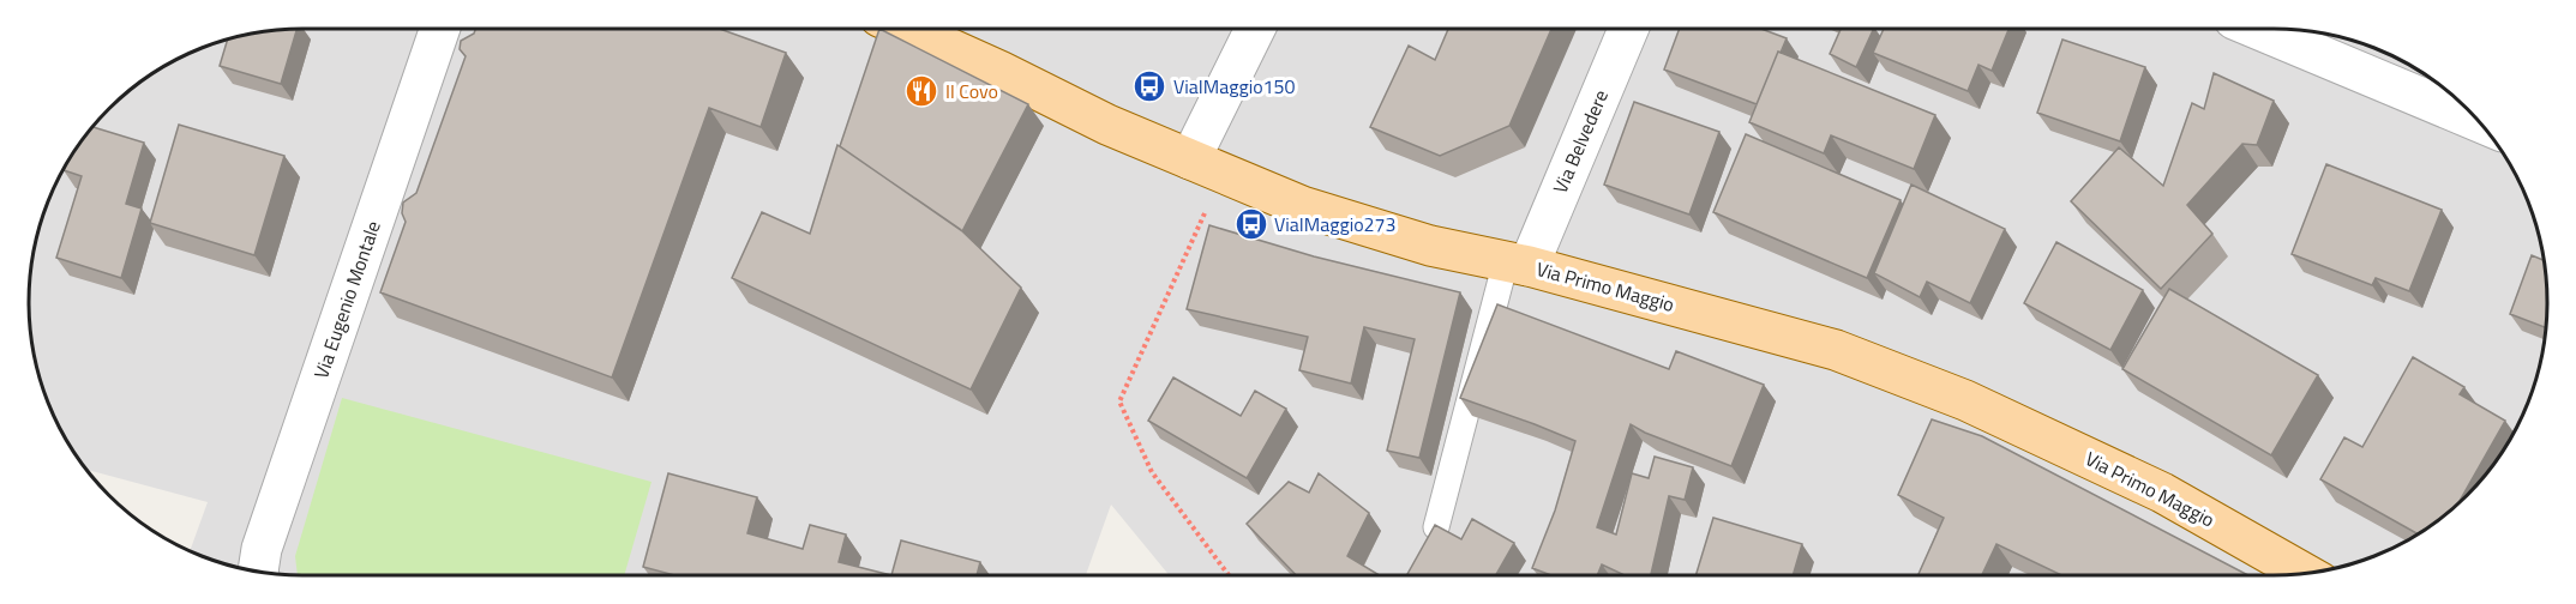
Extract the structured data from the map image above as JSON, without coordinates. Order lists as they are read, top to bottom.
{
  "streets": {
    "main road": ["Via Primo Maggio"],
    "street": ["Via Belvedere", "Via Eugenio Montale"]
  },
  "crossings": [
    ["Via Belvedere", "Via Primo Maggio"]
  ],
  "places": {
    "bus stop": ["ViaIMaggio150", "ViaIMaggio273"],
    "restaurant": ["Il Covo"]
  }
}
